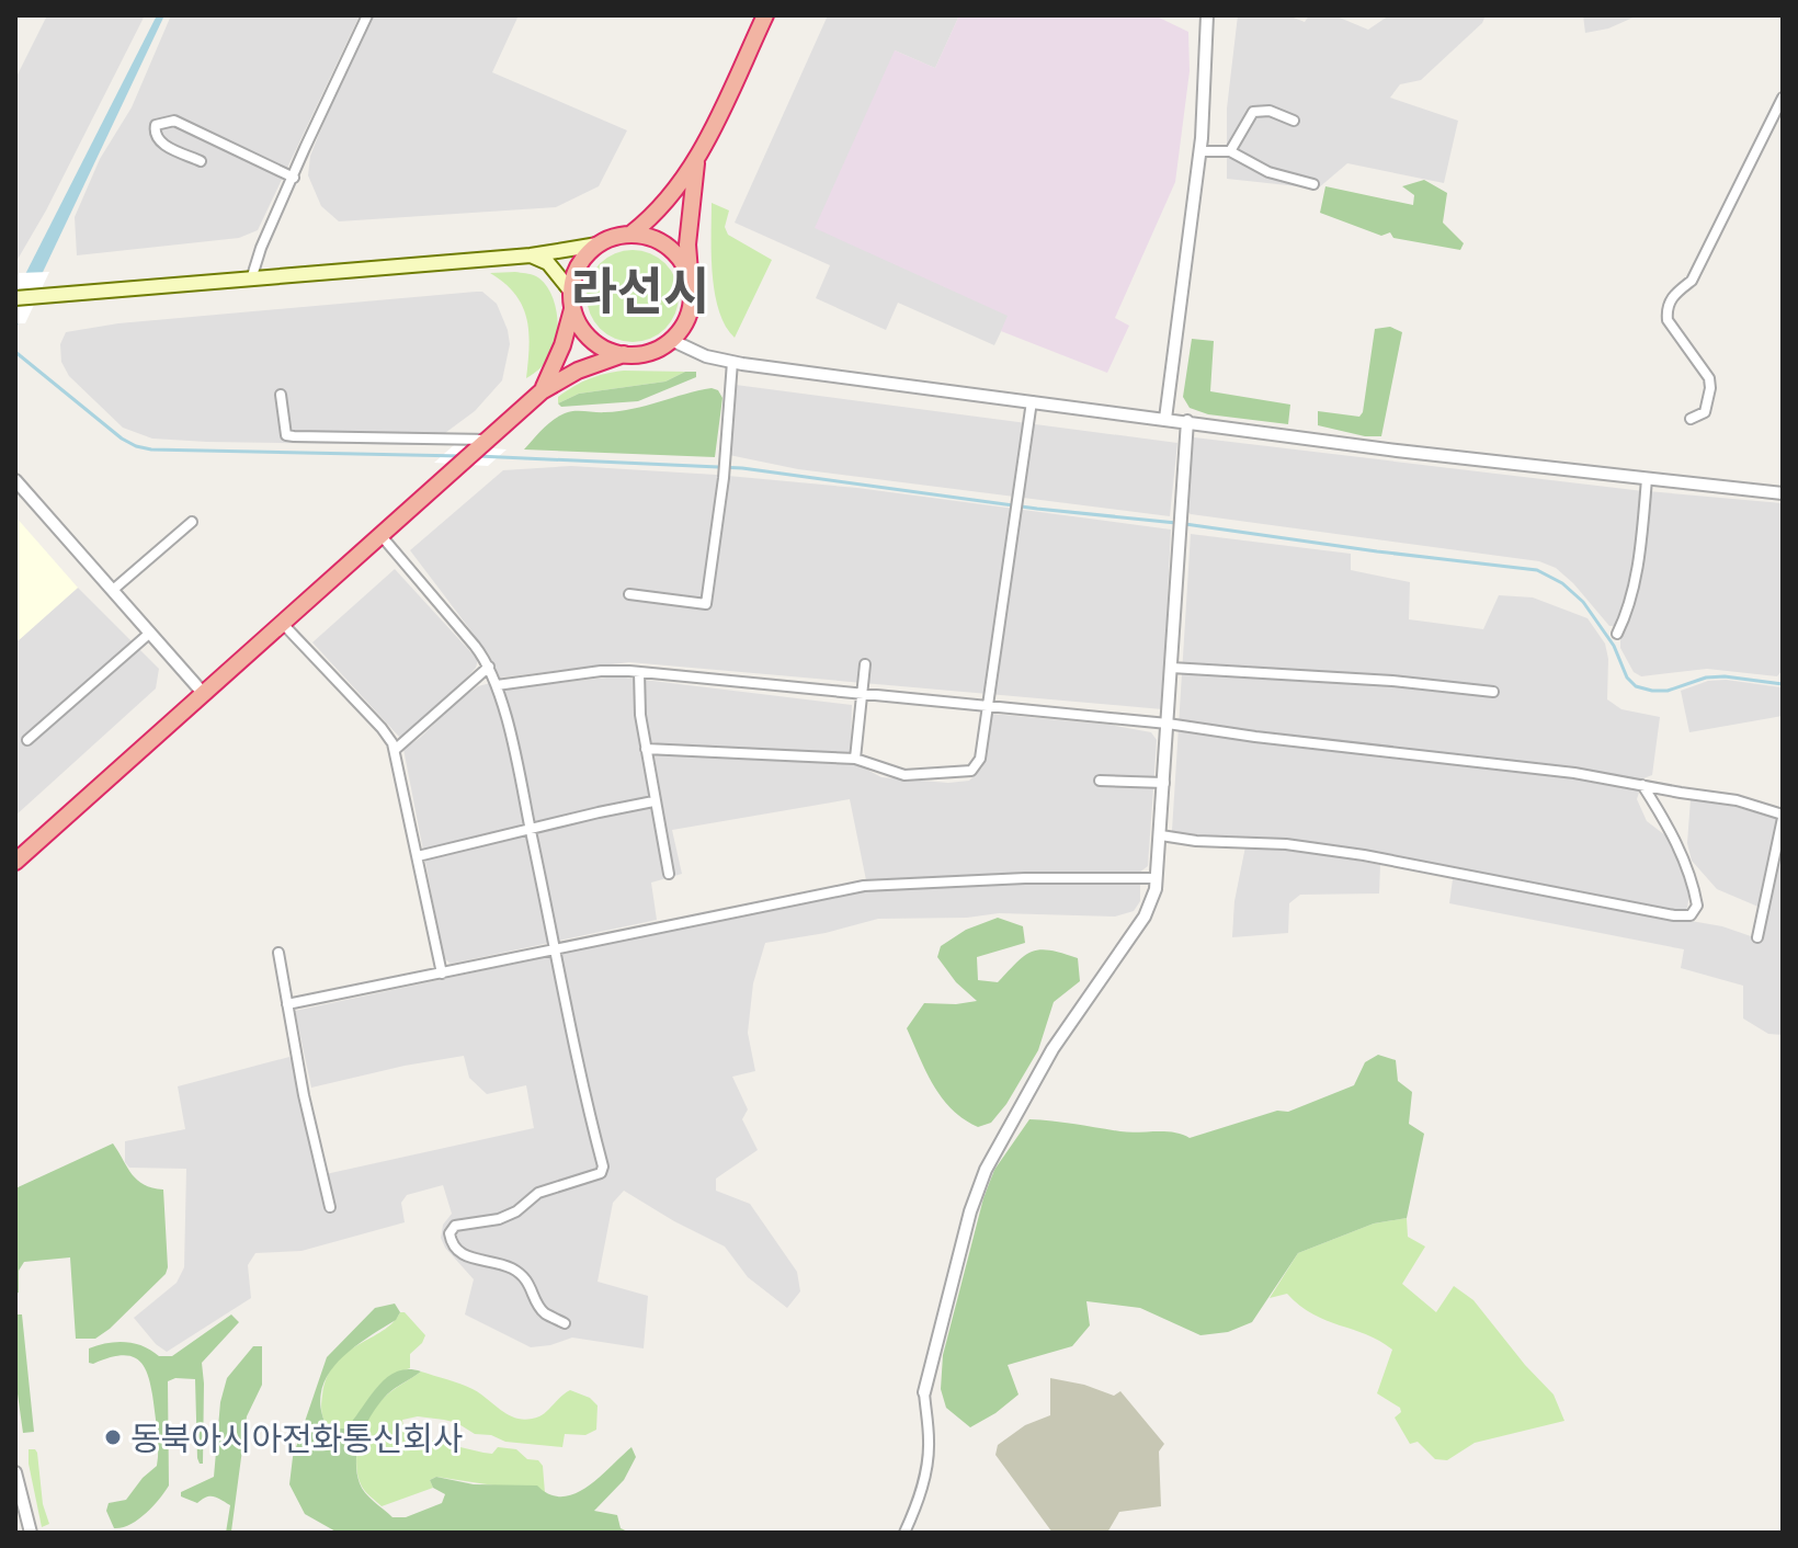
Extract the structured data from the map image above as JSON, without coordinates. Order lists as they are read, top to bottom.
{
  "districts": ["라선시"],
  "places": ["동북아시아전화통신회사"]
}
